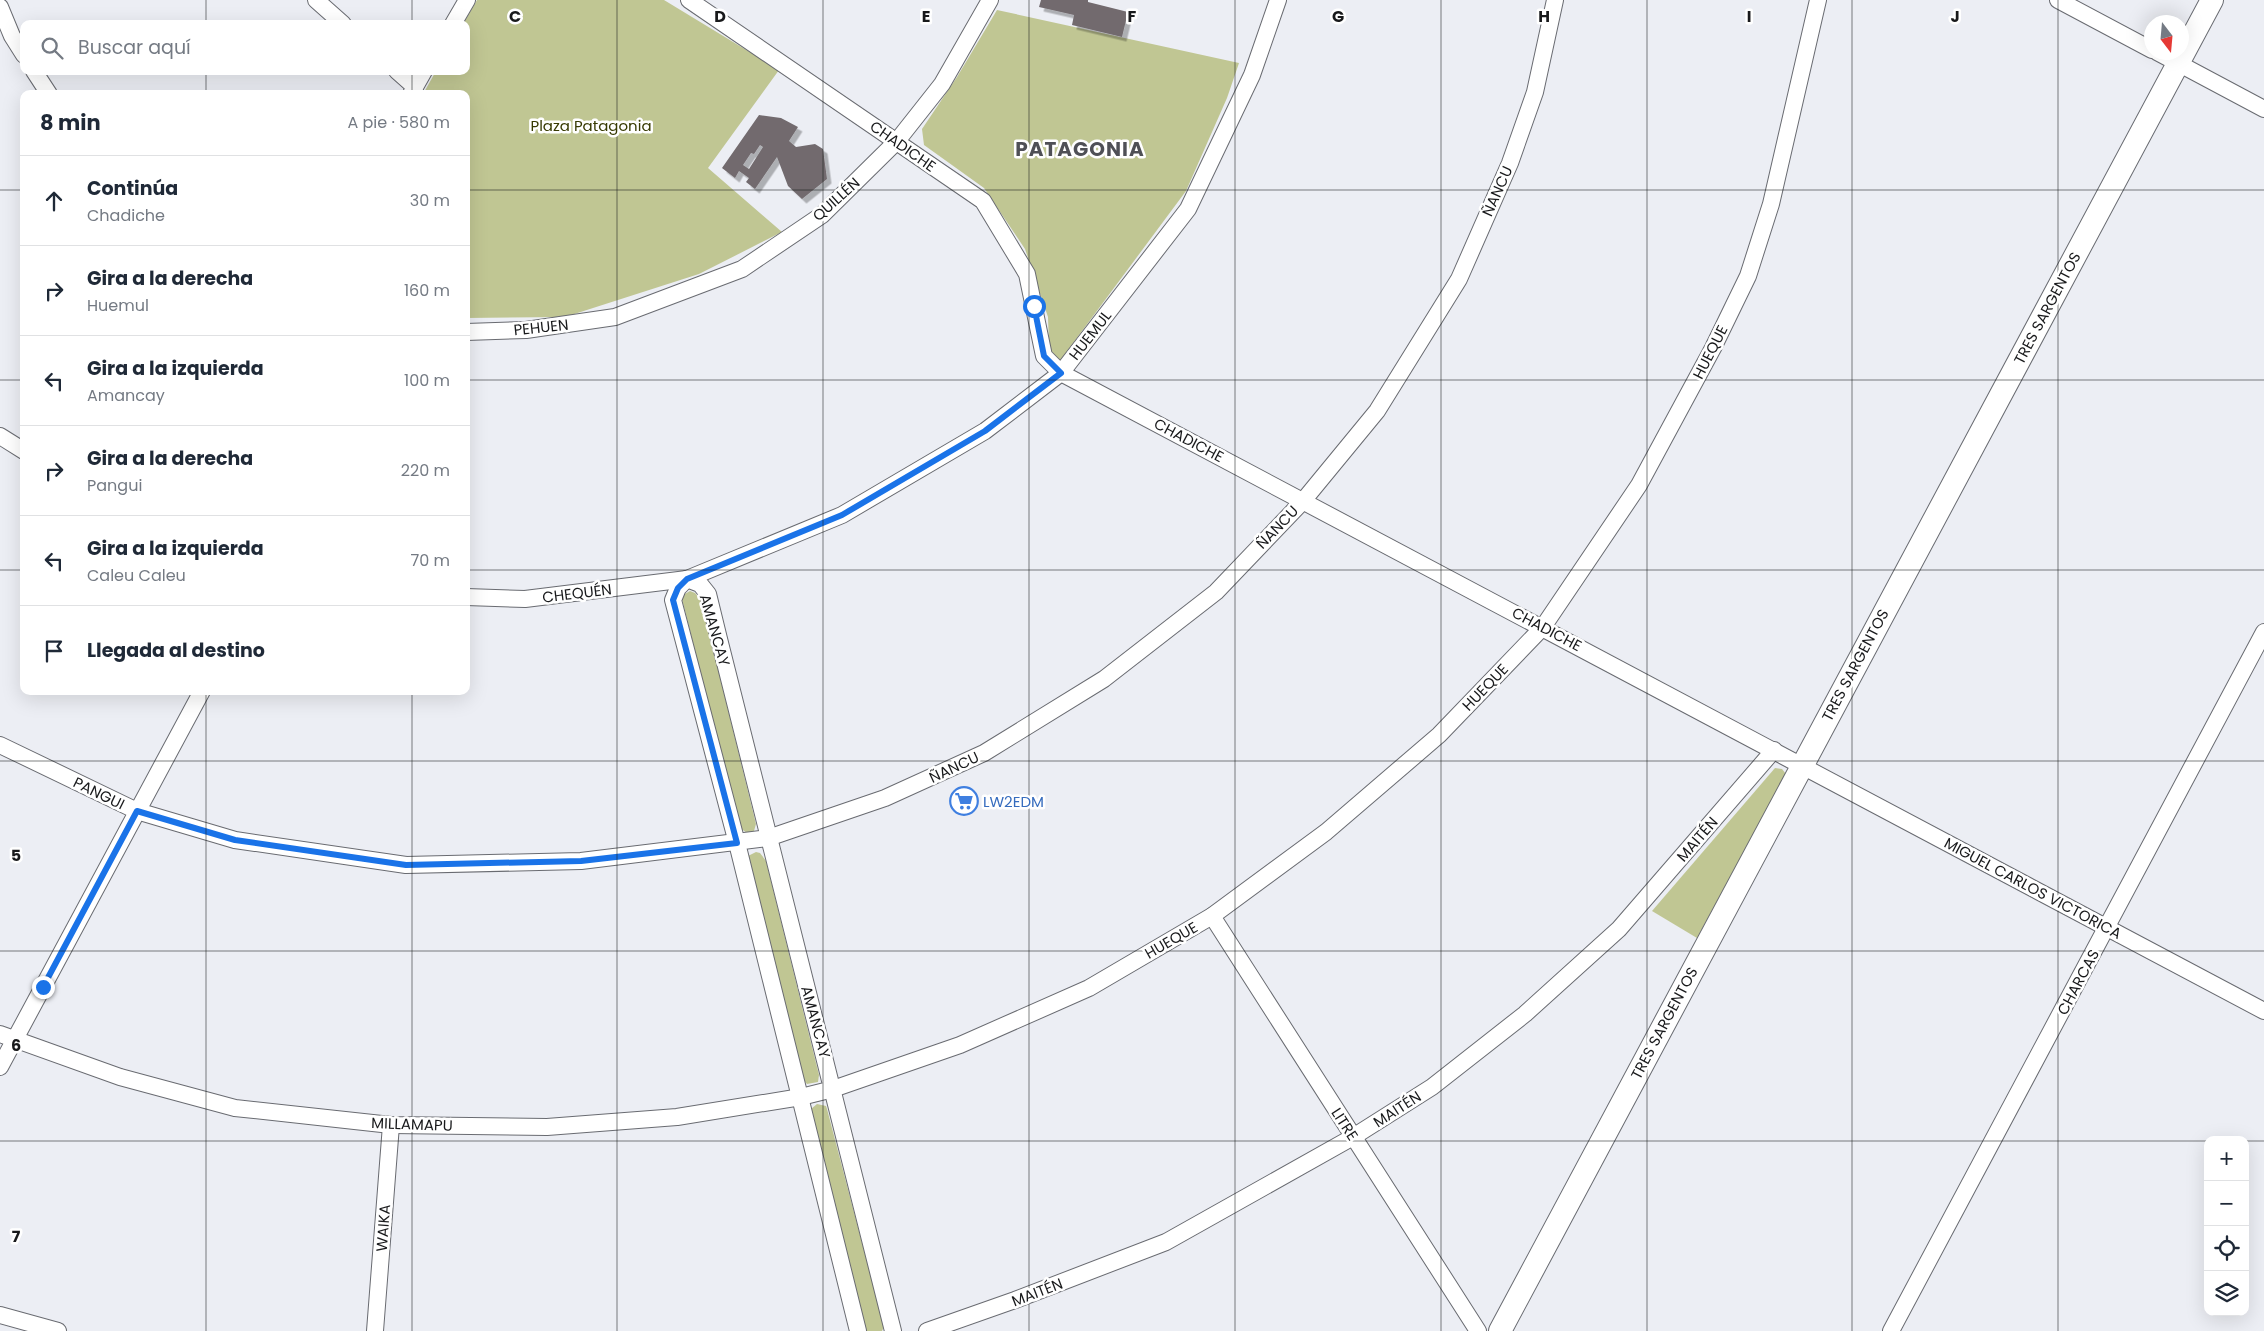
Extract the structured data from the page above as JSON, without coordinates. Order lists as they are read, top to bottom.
{
  "streets": {
    "street": [
      "CHADICHE",
      "ÑANCU",
      "QUILLÉN",
      "TRES SARGENTOS",
      "PEHUEN",
      "HUEMUL",
      "HUEQUE",
      "CHEQUÉN",
      "AMANCAY",
      "PANGUI",
      "MAITÉN",
      "MIGUEL CARLOS VICTORICA",
      "CHARCAS",
      "MILLAMAPU",
      "LITRE",
      "WAIKA"
    ]
  },
  "crossings": [
    ["CHADICHE", "ÑANCU"],
    ["CHADICHE", "QUILLÉN"],
    ["CHADICHE", "TRES SARGENTOS"],
    ["CHADICHE", "HUEMUL"],
    ["CHADICHE", "HUEQUE"],
    ["CHADICHE", "MAITÉN"],
    ["CHADICHE", "MIGUEL CARLOS VICTORICA"],
    ["ÑANCU", "AMANCAY"],
    ["ÑANCU", "PANGUI"],
    ["QUILLÉN", "PEHUEN"],
    ["TRES SARGENTOS", "MIGUEL CARLOS VICTORICA"],
    ["HUEMUL", "CHEQUÉN"],
    ["HUEMUL", "AMANCAY"],
    ["HUEQUE", "AMANCAY"],
    ["HUEQUE", "MILLAMAPU"],
    ["HUEQUE", "LITRE"],
    ["CHEQUÉN", "AMANCAY"],
    ["AMANCAY", "PANGUI"],
    ["AMANCAY", "MILLAMAPU"],
    ["MAITÉN", "LITRE"],
    ["MIGUEL CARLOS VICTORICA", "CHARCAS"],
    ["MILLAMAPU", "WAIKA"]
  ],
  "districts": ["PATAGONIA"],
  "parks": ["Plaza Patagonia"],
  "places": {
    "supermarket": ["LW2EDM"]
  },
  "north": "bottom",
  "page": {
    "search": "Buscar aquí",
    "heading": ["8 min", "A pie · 580 m"],
    "list": [
      ["Continúa", "Chadiche", "30 m"],
      ["Gira a la derecha", "Huemul", "160 m"],
      ["Gira a la izquierda", "Amancay", "100 m"],
      ["Gira a la derecha", "Pangui", "220 m"],
      ["Gira a la izquierda", "Caleu Caleu", "70 m"],
      "Llegada al destino"
    ],
    "map_buttons": ["+", "−"]
  },
  "grid": {
    "columns": [
      "C",
      "D",
      "E",
      "F",
      "G",
      "H",
      "I",
      "J"
    ],
    "rows": ["5", "6", "7"]
  }
}
